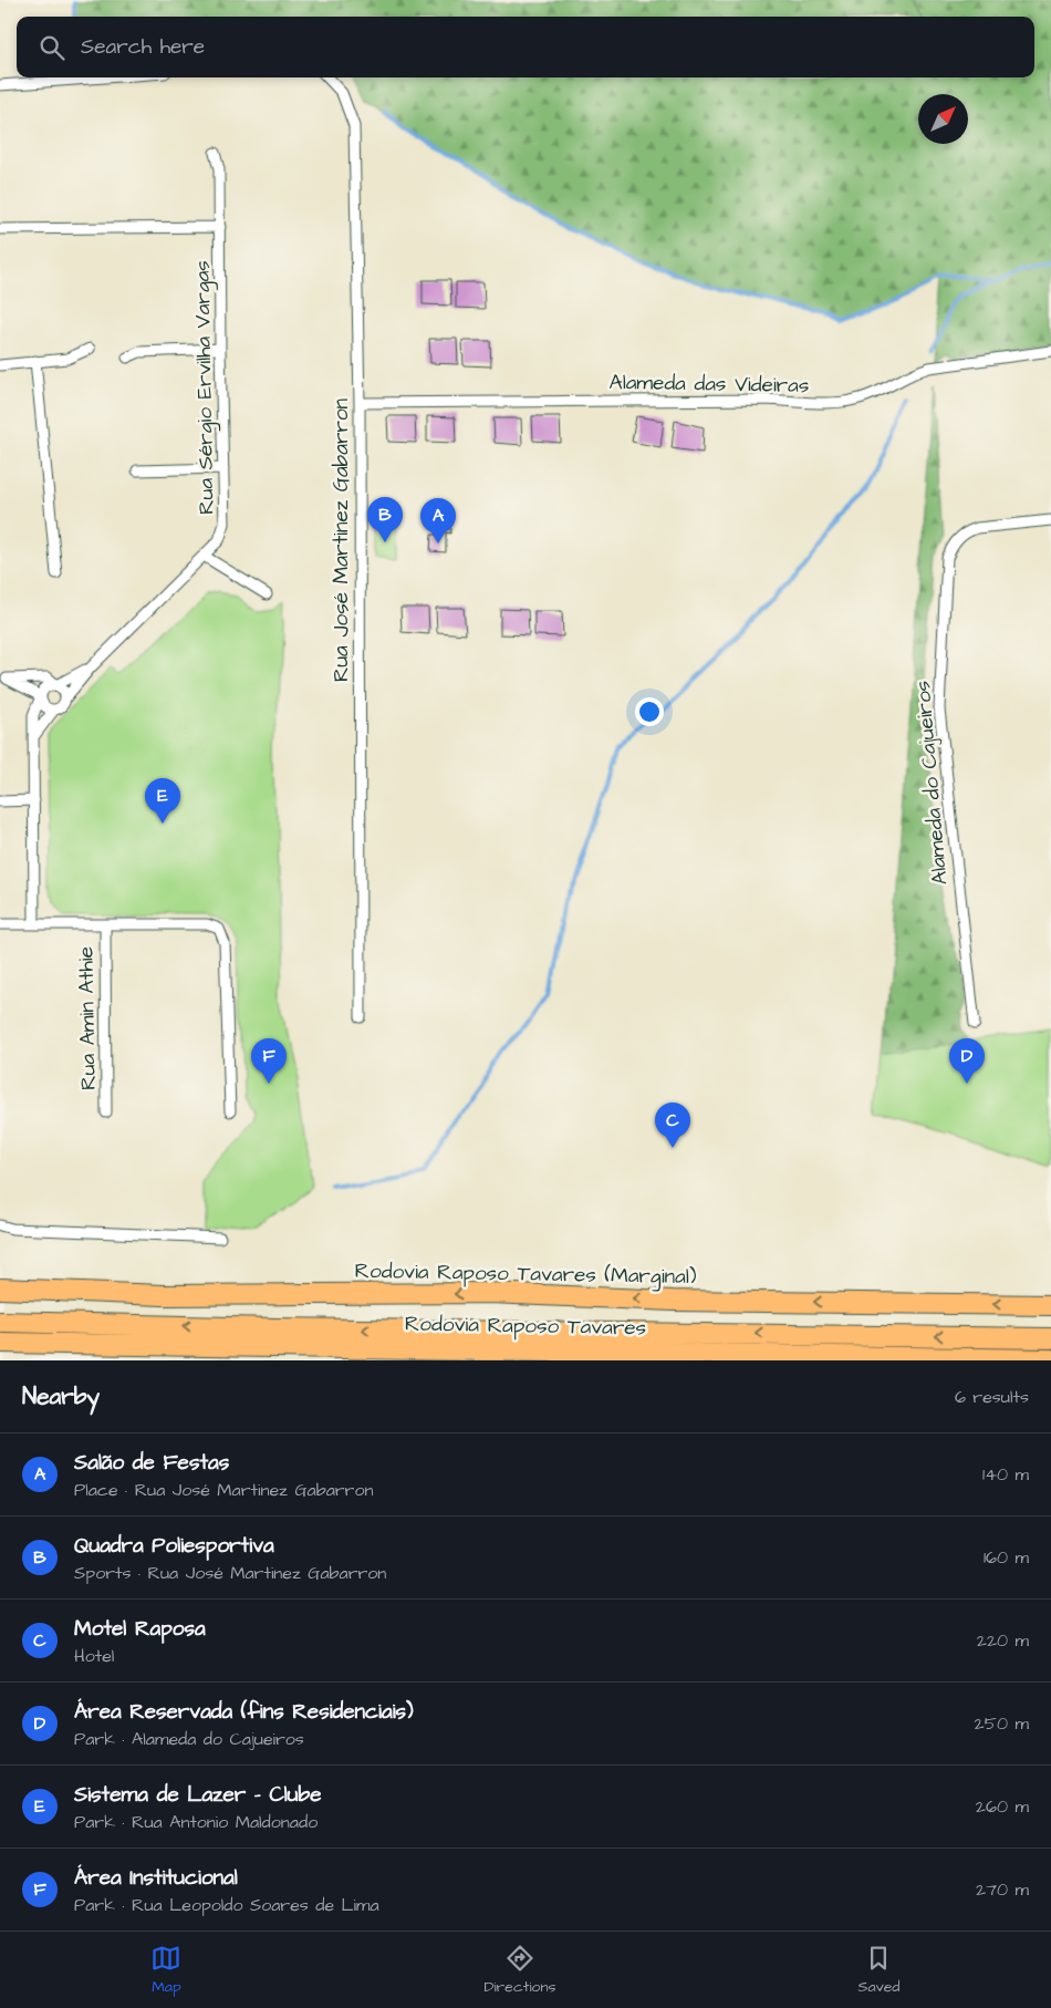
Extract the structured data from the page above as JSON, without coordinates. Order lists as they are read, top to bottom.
{
  "streets": {
    "highway": ["Rodovia Raposo Tavares (Marginal)", "Rodovia Raposo Tavares"],
    "street": [
      "Alameda das Videiras",
      "Rua Sérgio Ervilha Vargas",
      "Rua José Martinez Gabarron",
      "Alameda do Cajueiros",
      "Rua Amin Athie"
    ]
  },
  "crossings": [
    ["Alameda das Videiras", "Rua José Martinez Gabarron"]
  ],
  "one_way": ["Rodovia Raposo Tavares (Marginal)"],
  "north": "top right",
  "page": {
    "search": "Search here",
    "pins": [
      "B",
      "A",
      "E",
      "D",
      "F",
      "C"
    ],
    "heading": ["Nearby", "6 results"],
    "list": [
      {
        "mark": "A",
        "name": "Salão de Festas",
        "note": "Place · Rua José Martinez Gabarron",
        "value": "140 m"
      },
      {
        "mark": "B",
        "name": "Quadra Poliesportiva",
        "note": "Sports · Rua José Martinez Gabarron",
        "value": "160 m"
      },
      {
        "mark": "C",
        "name": "Motel Raposa",
        "note": "Hotel",
        "value": "220 m"
      },
      {
        "mark": "D",
        "name": "Área Reservada (fins Residenciais)",
        "note": "Park · Alameda do Cajueiros",
        "value": "250 m"
      },
      {
        "mark": "E",
        "name": "Sistema de Lazer - Clube",
        "note": "Park · Rua Antonio Maldonado",
        "value": "260 m"
      },
      {
        "mark": "F",
        "name": "Área Institucional",
        "note": "Park · Rua Leopoldo Soares de Lima",
        "value": "270 m"
      }
    ],
    "nav": ["Map", "Directions", "Saved"]
  }
}
